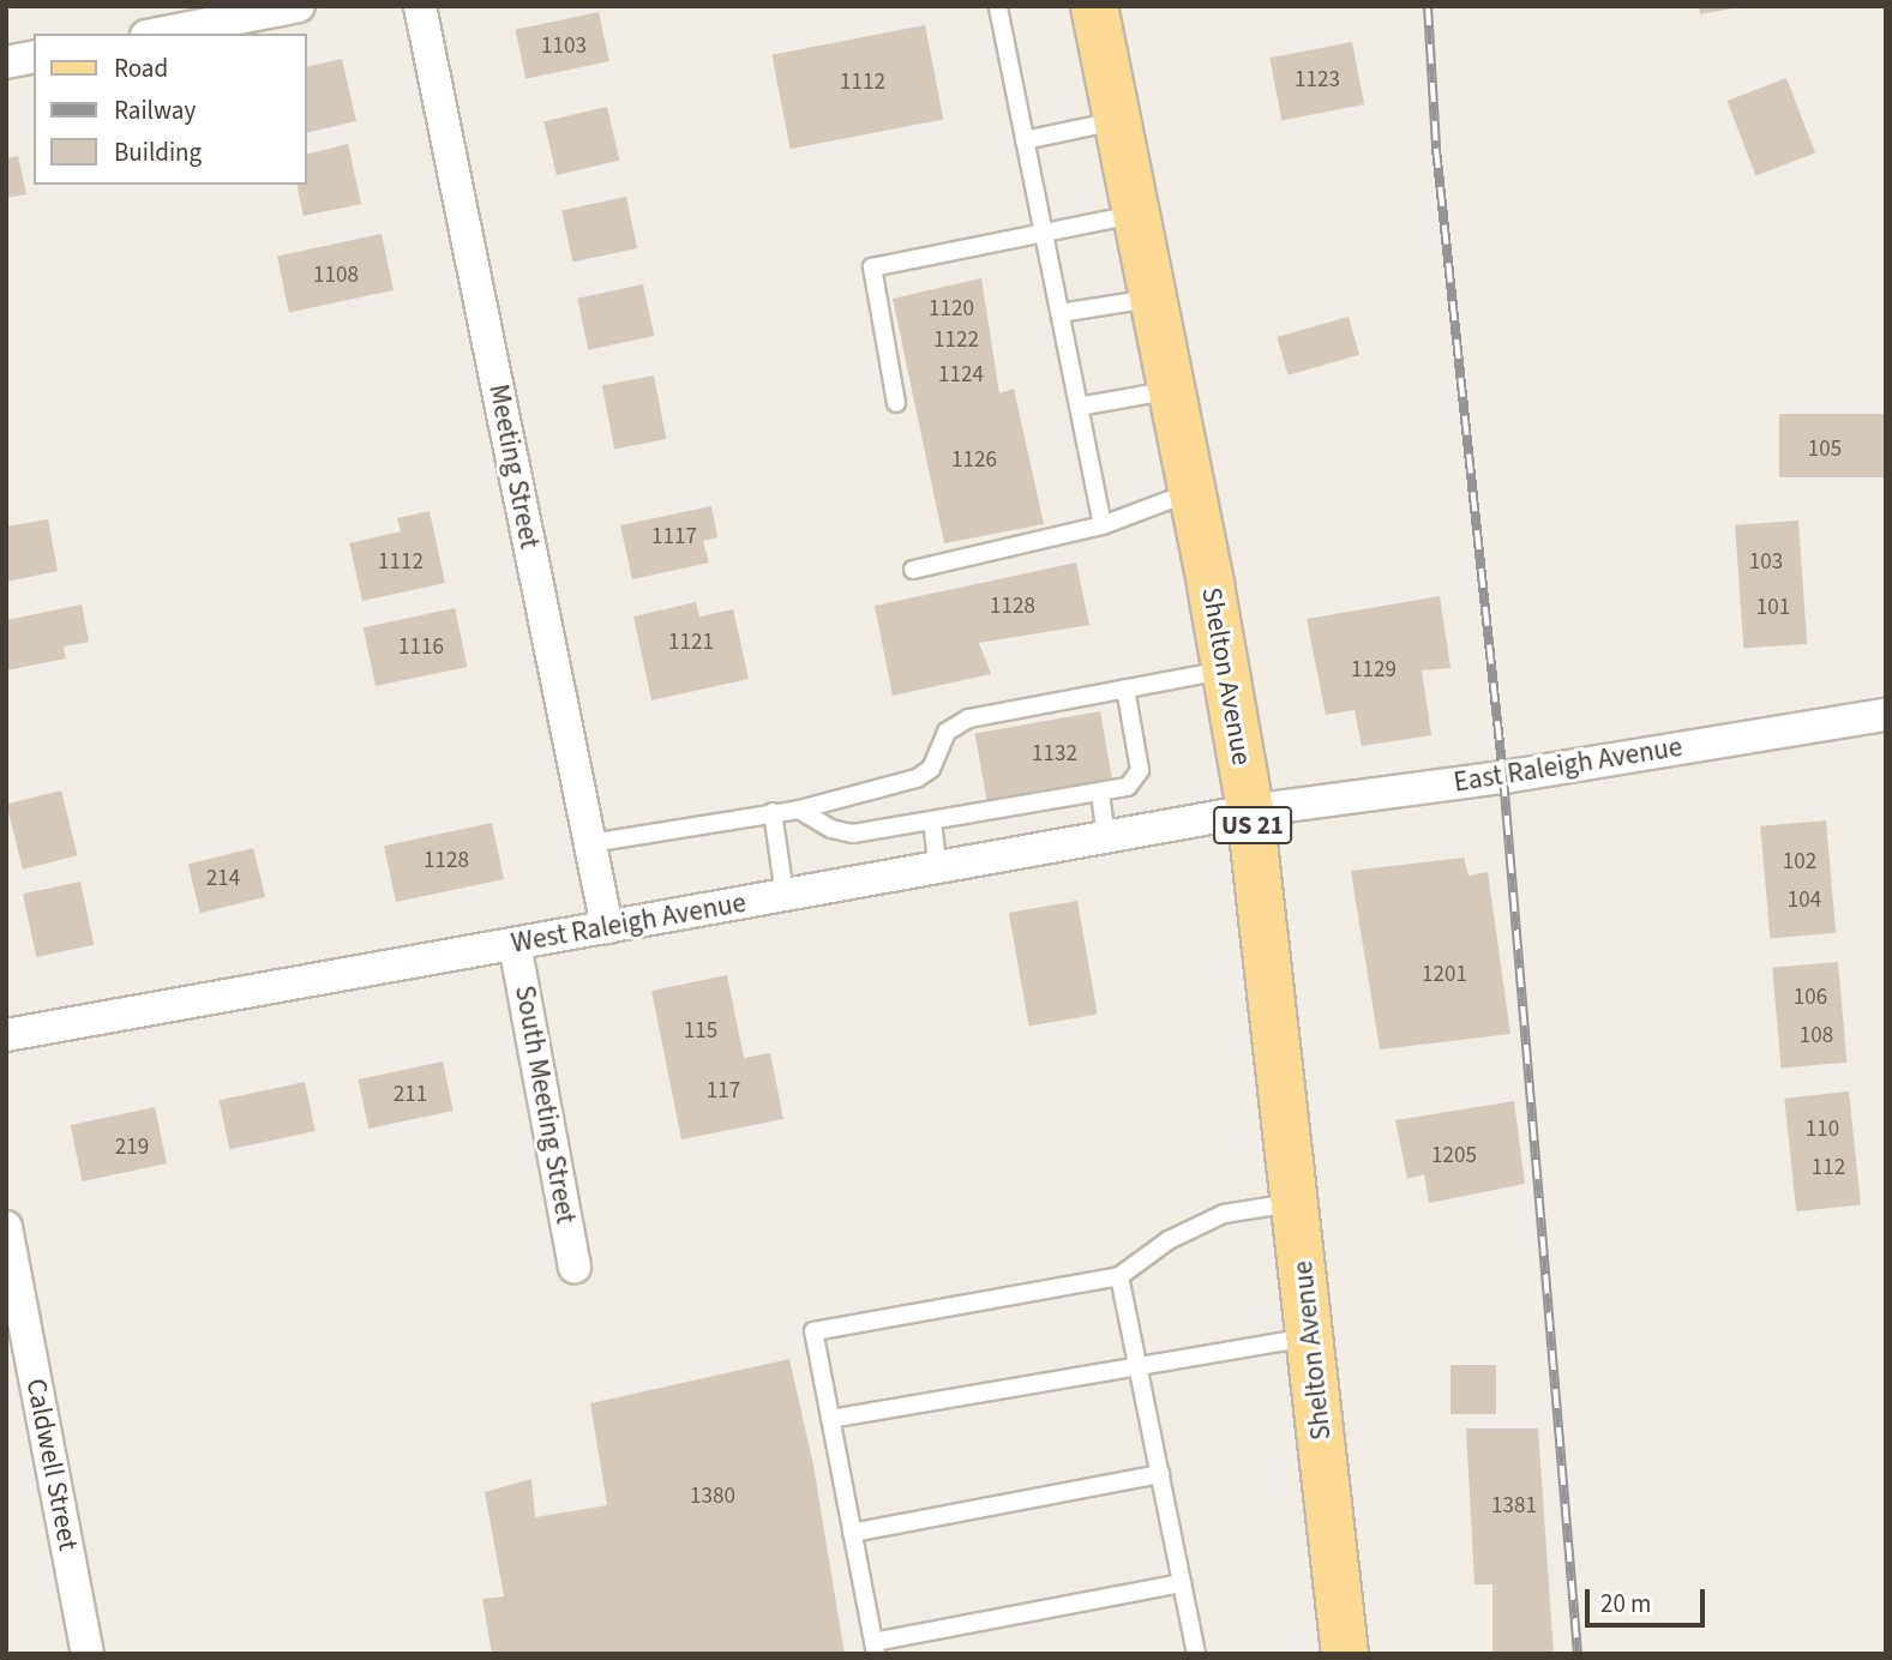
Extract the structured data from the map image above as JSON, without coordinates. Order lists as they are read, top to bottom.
{
  "streets": {
    "main road": ["Shelton Avenue", "US 21"],
    "street": [
      "Meeting Street",
      "East Raleigh Avenue",
      "West Raleigh Avenue",
      "South Meeting Street",
      "Caldwell Street"
    ]
  },
  "crossings": [
    ["Meeting Street", "West Raleigh Avenue"],
    ["Shelton Avenue", "East Raleigh Avenue"],
    ["Shelton Avenue", "West Raleigh Avenue"],
    ["East Raleigh Avenue", "West Raleigh Avenue"],
    ["West Raleigh Avenue", "South Meeting Street"]
  ],
  "house_numbers": [
    "1103",
    "1123",
    "1112",
    "1108",
    "1120",
    "1122",
    "1124",
    "105",
    "1126",
    "1117",
    "1112",
    "103",
    "1128",
    "101",
    "1121",
    "1116",
    "1129",
    "1132",
    "1128",
    "102",
    "214",
    "104",
    "1201",
    "106",
    "115",
    "108",
    "117",
    "211",
    "110",
    "219",
    "1205",
    "112",
    "1380",
    "1381"
  ],
  "legend": ["Road", "Railway", "Building"],
  "scale_bar": "20 m"
}
